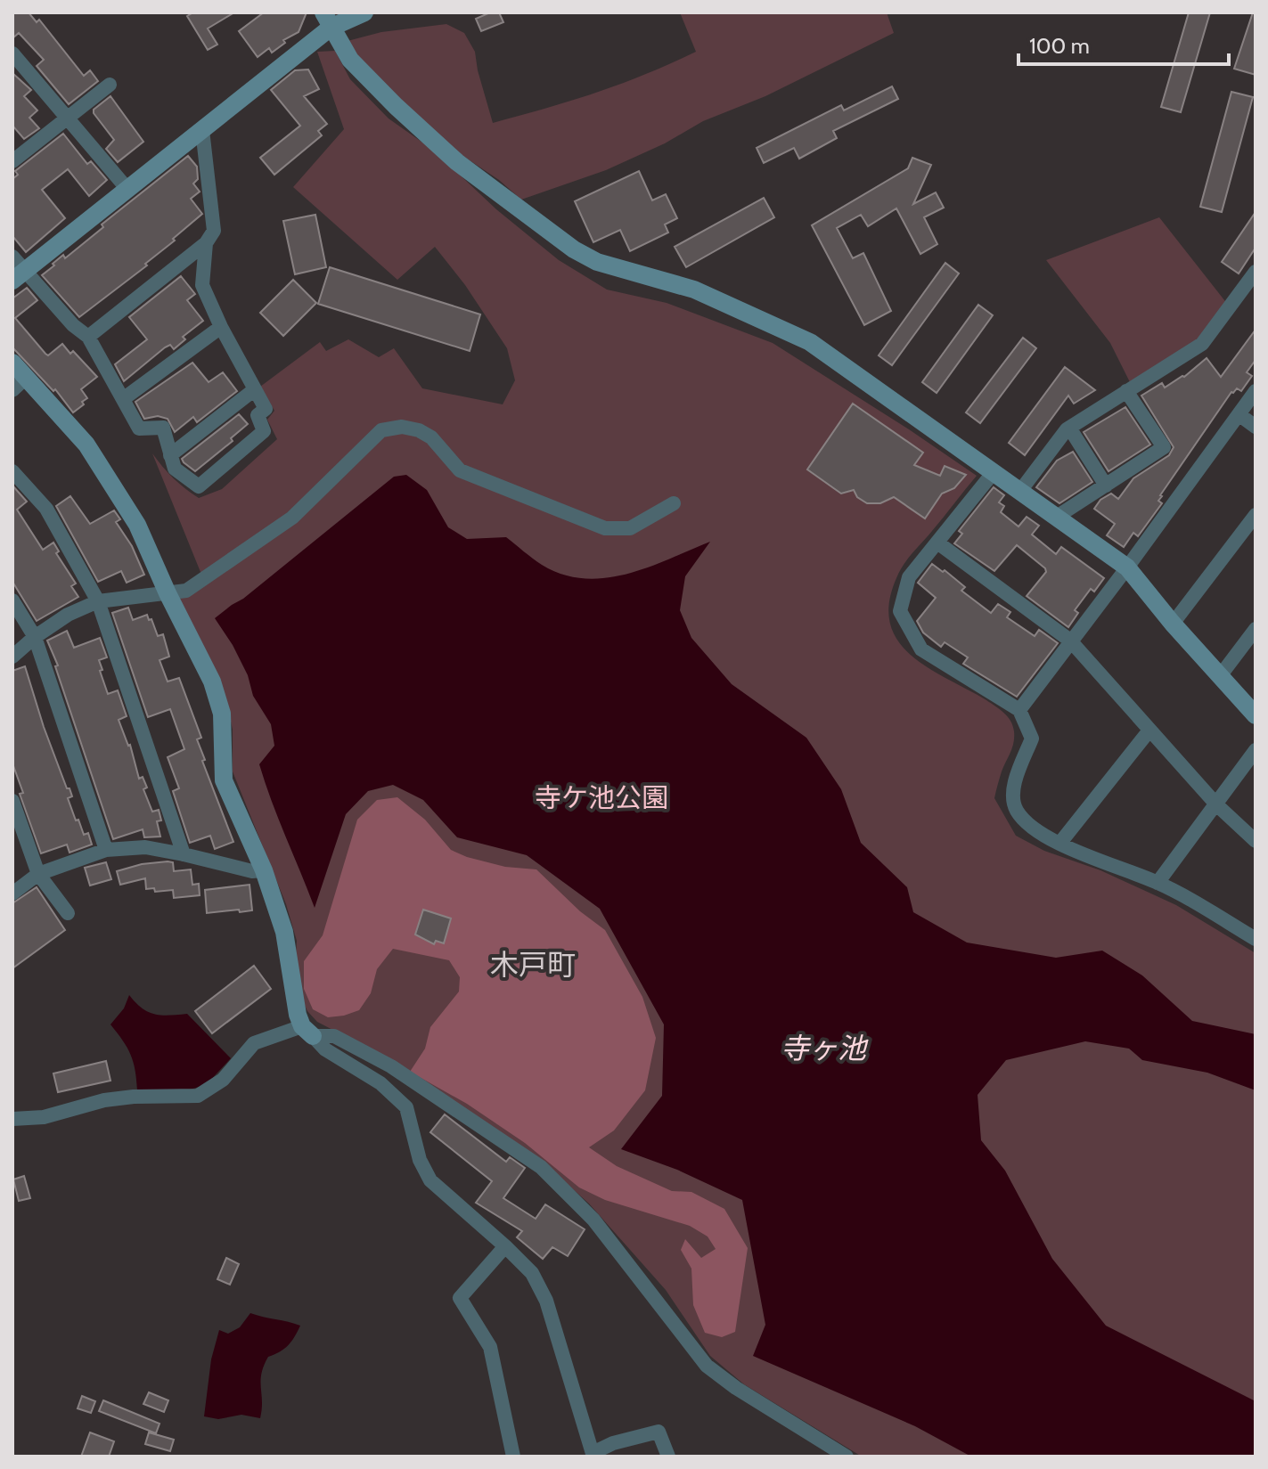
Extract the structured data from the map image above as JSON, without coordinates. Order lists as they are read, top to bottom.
{
  "districts": ["木戸町"],
  "water": ["寺ヶ池"],
  "parks": ["寺ケ池公園"],
  "scale_bar": "100 m"
}
